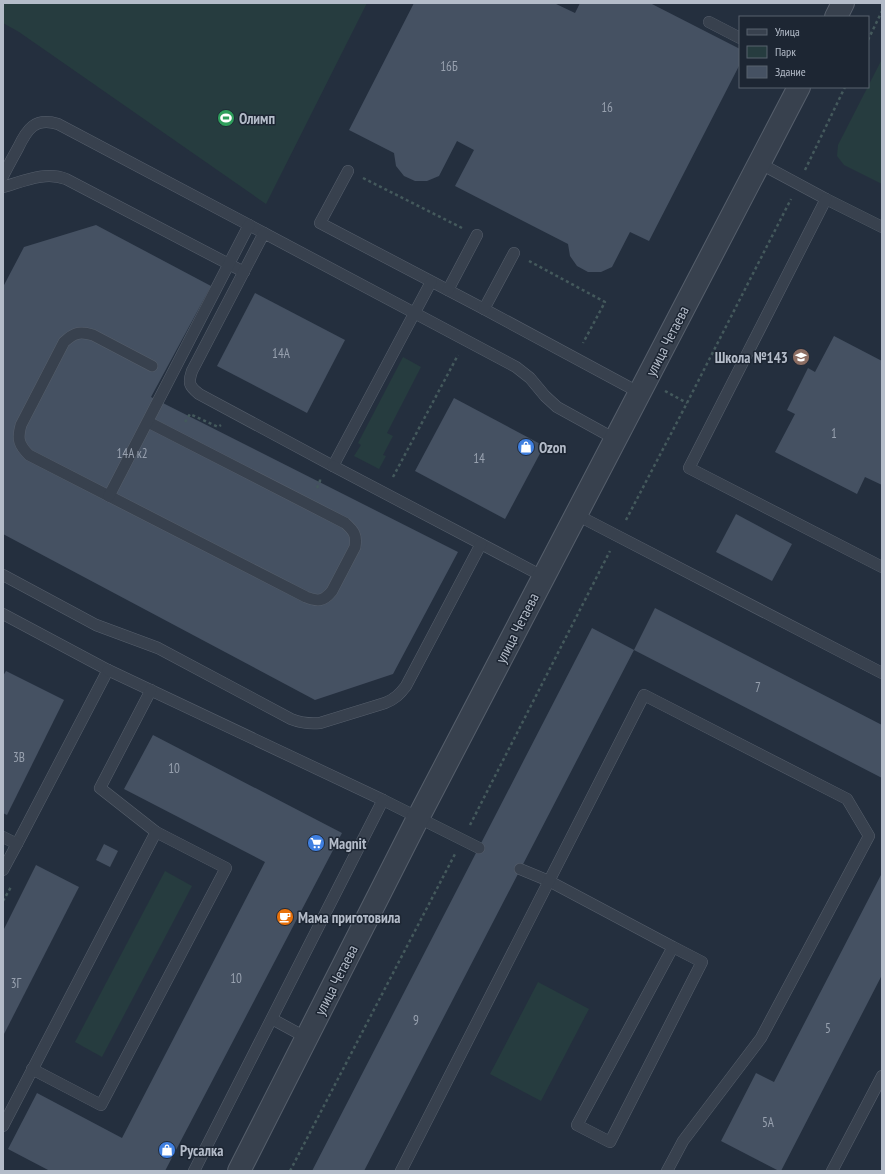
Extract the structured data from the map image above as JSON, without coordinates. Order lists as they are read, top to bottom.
{
  "streets": {
    "street": ["улица Четаева"]
  },
  "places": {
    "sports": ["Олимп"],
    "school or university": ["Школа №143"],
    "shop": ["Ozon", "Русалка"],
    "supermarket": ["Magnit"],
    "cafe": ["Мама приготовила"]
  },
  "house_numbers": [
    "16Б",
    "16",
    "14А",
    "1",
    "14А к2",
    "14",
    "7",
    "3В",
    "10",
    "10",
    "3Г",
    "9",
    "5",
    "5А"
  ],
  "legend": ["Улица", "Парк", "Здание"]
}
